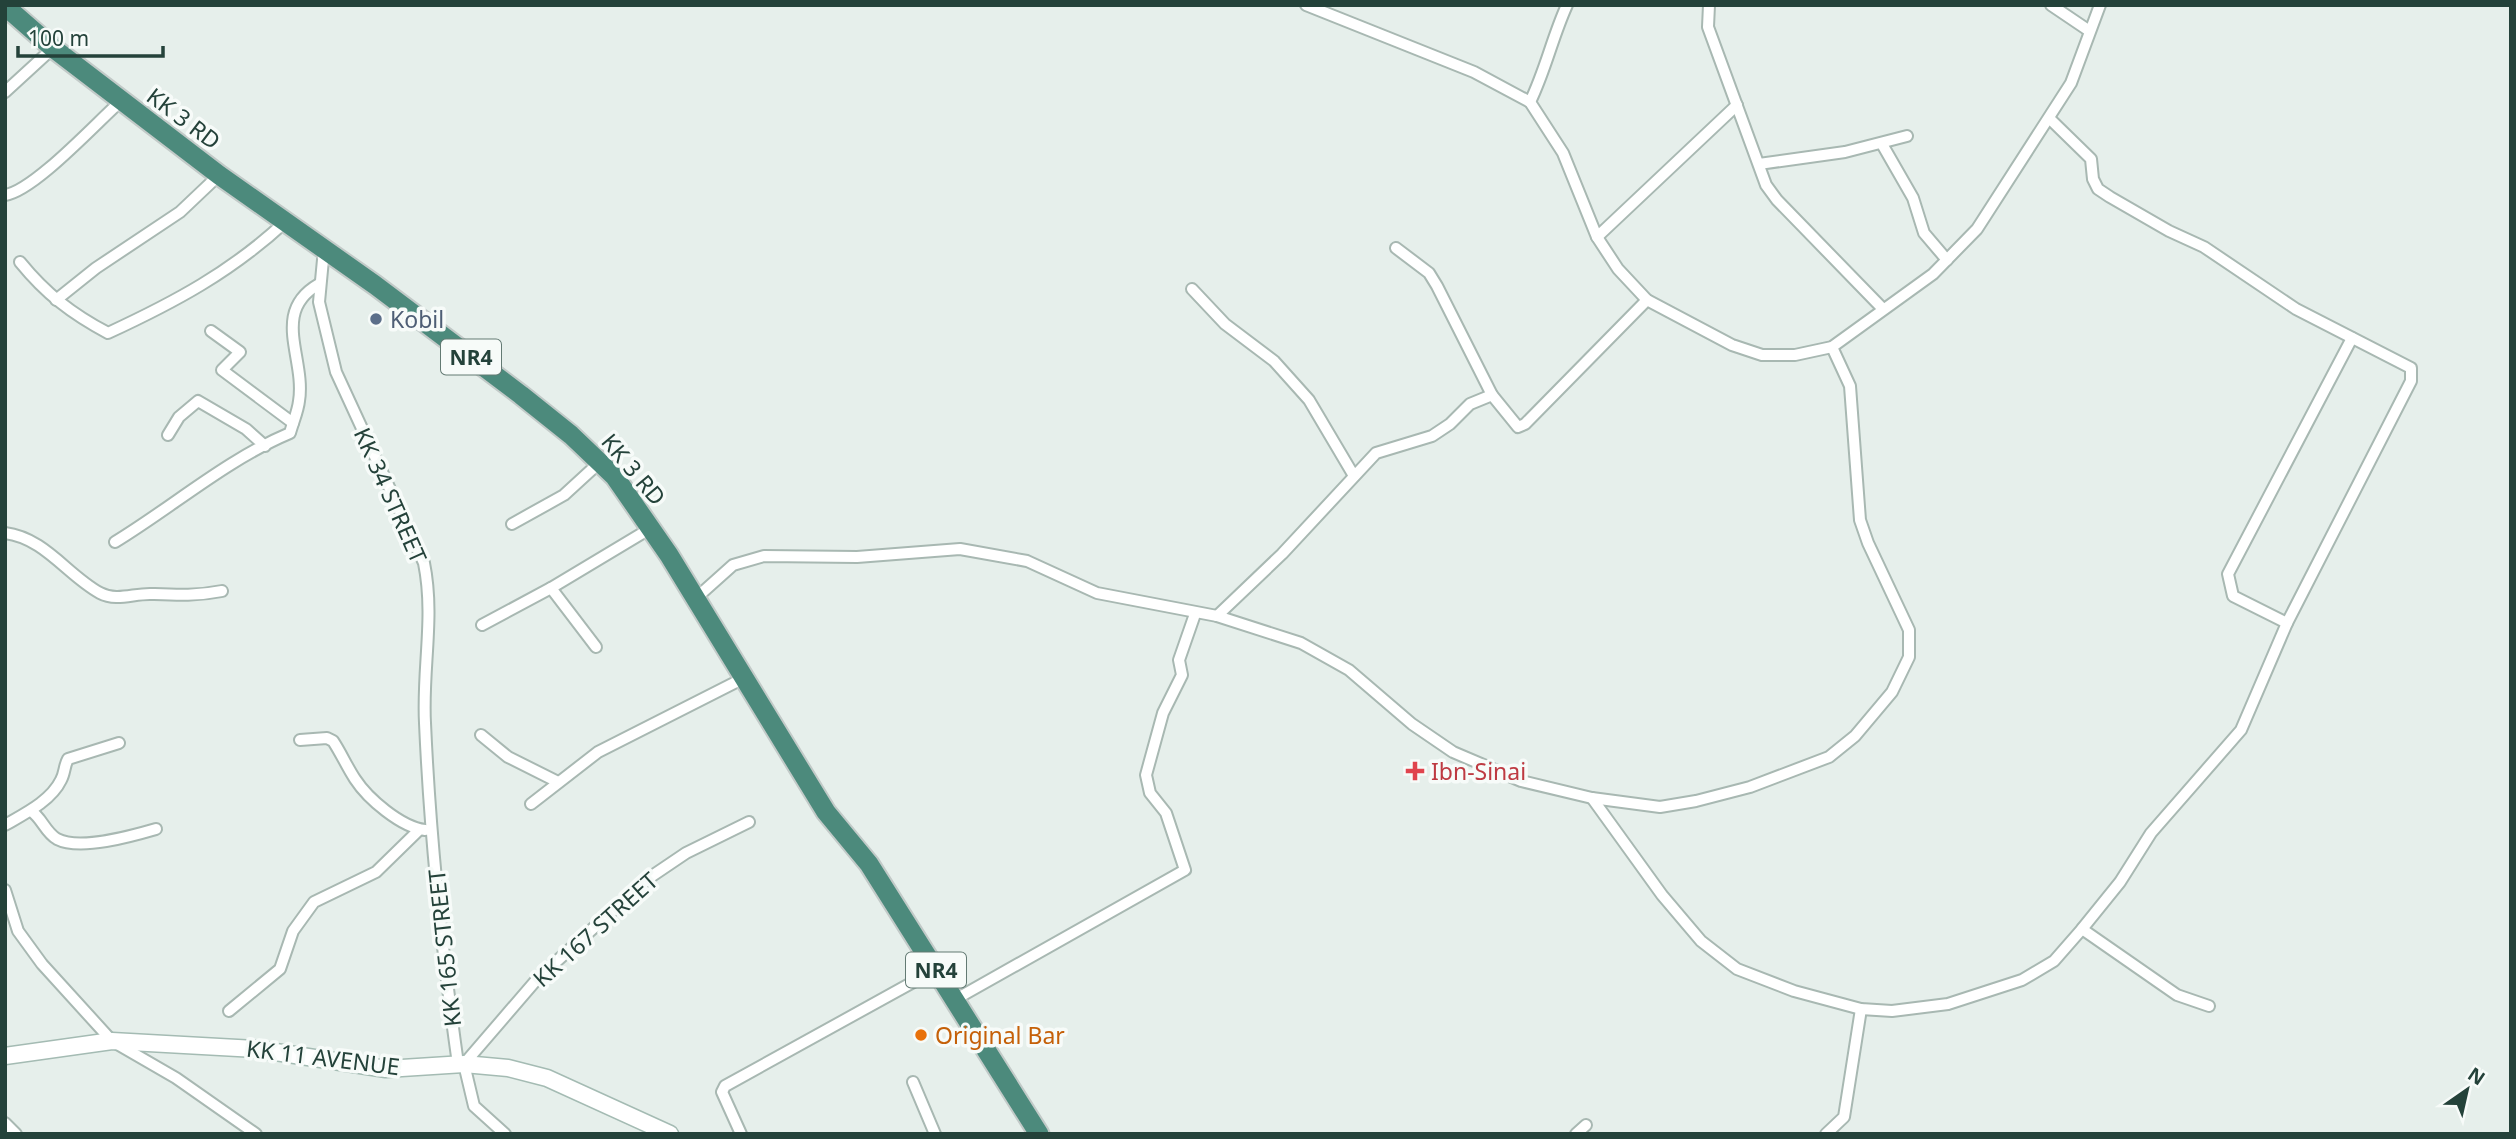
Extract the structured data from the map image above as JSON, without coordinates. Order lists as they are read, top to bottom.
{
  "streets": {
    "highway": ["KK 3 RD", "NR4"],
    "main road": ["KK 11 AVENUE"],
    "street": ["KK 34 STREET", "KK 167 STREET", "KK 165 STREET"]
  },
  "crossings": [
    ["KK 3 RD", "KK 34 STREET"],
    ["KK 34 STREET", "KK 165 STREET"],
    ["KK 167 STREET", "KK 165 STREET"],
    ["KK 167 STREET", "KK 11 AVENUE"],
    ["KK 165 STREET", "KK 11 AVENUE"]
  ],
  "places": {
    "other": ["Kobil", "Original Bar"],
    "health": ["Ibn-Sinai"]
  },
  "scale_bar": "100 m",
  "north": "top right"
}
